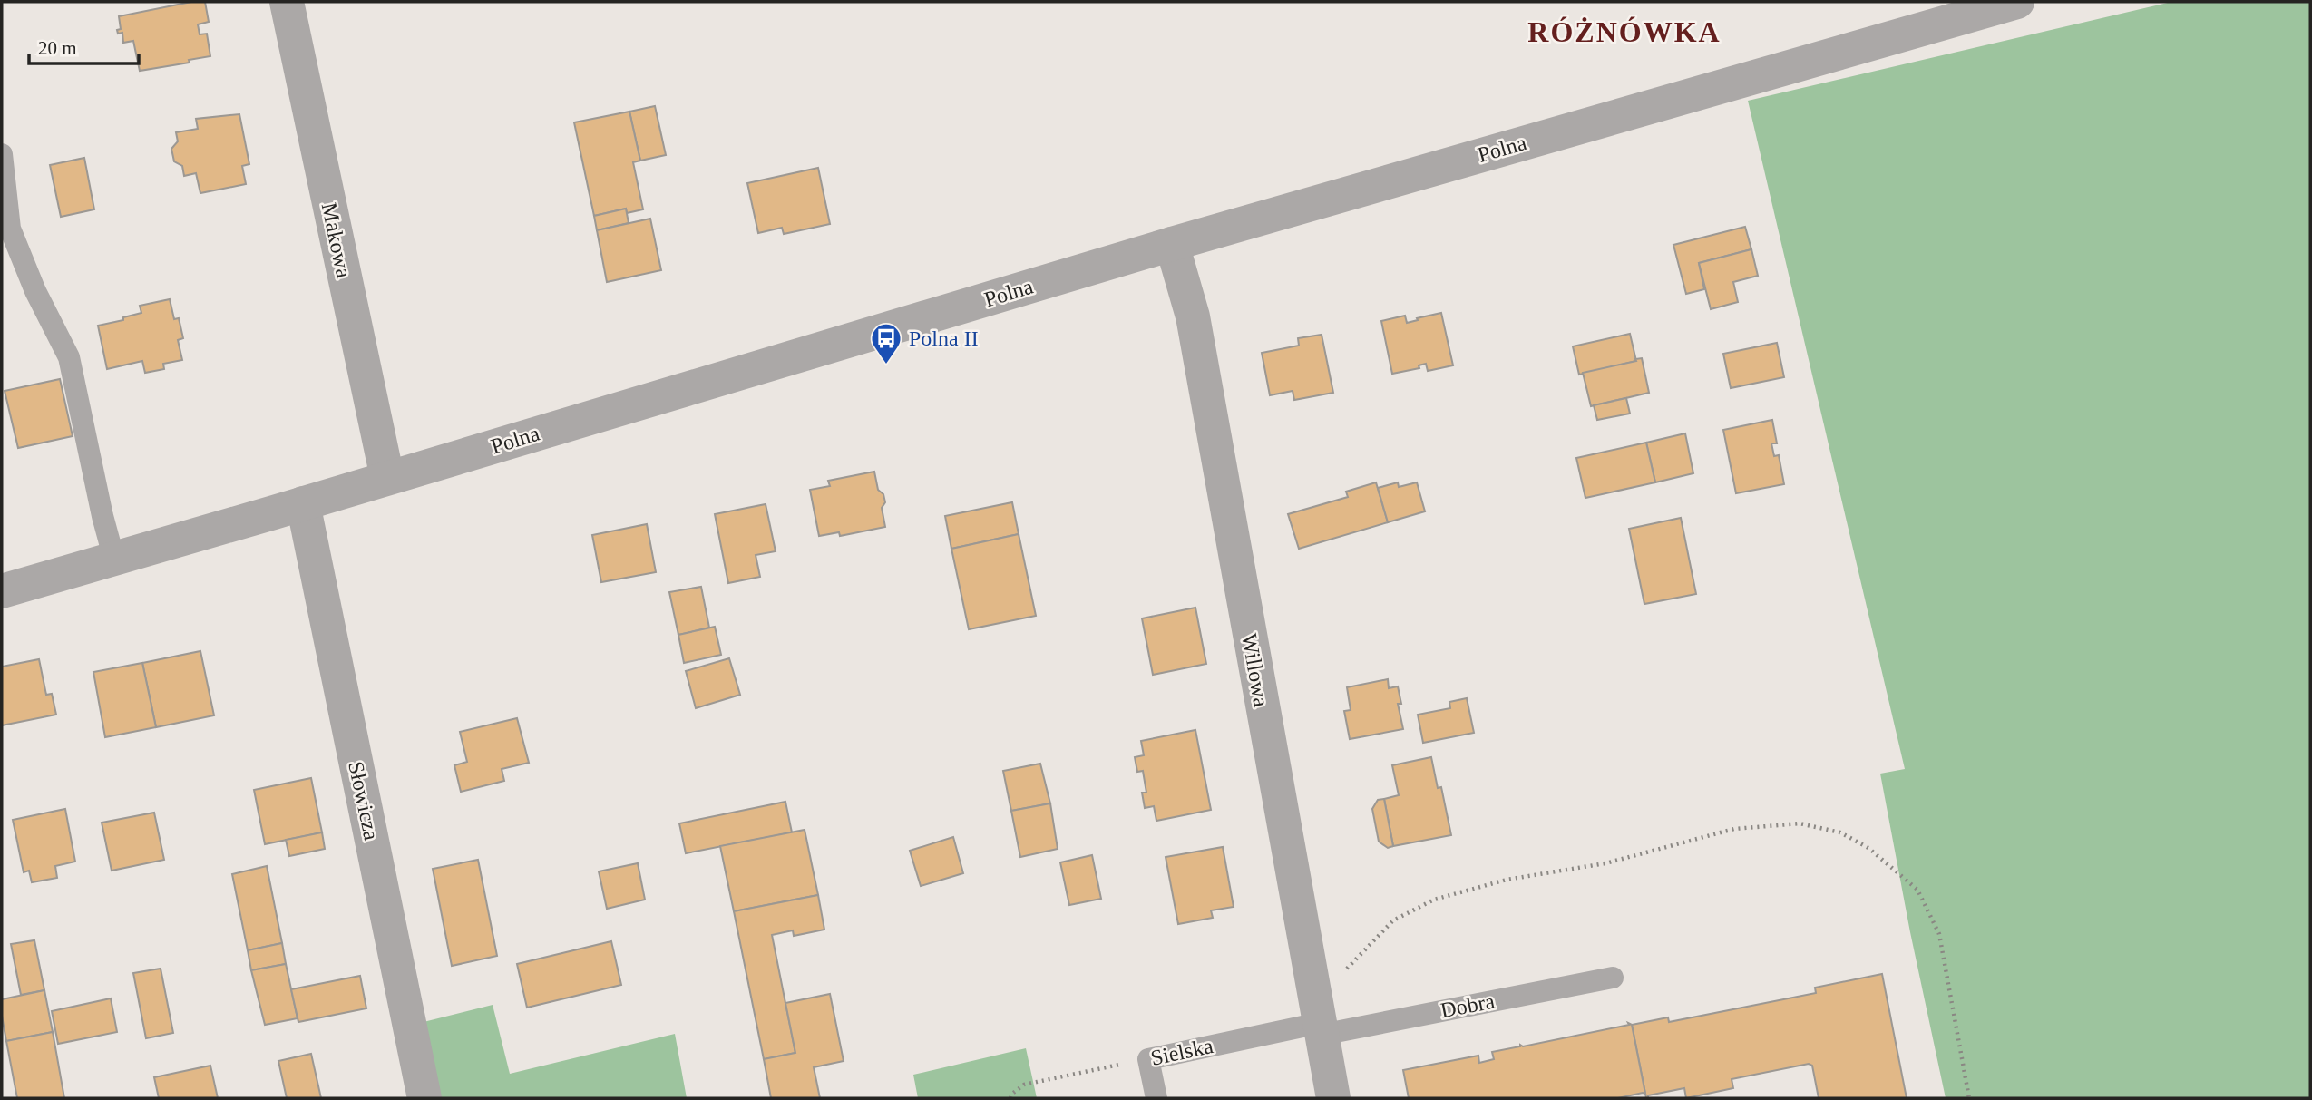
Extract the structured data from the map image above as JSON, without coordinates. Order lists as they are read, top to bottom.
{
  "streets": {
    "street": [
      "Polna",
      "Makowa",
      "Willowa",
      "Słowicza"
    ],
    "lane": ["Dobra", "Sielska"]
  },
  "crossings": [
    ["Polna", "Makowa"],
    ["Polna", "Willowa"],
    ["Polna", "Słowicza"],
    ["Willowa", "Dobra"],
    ["Willowa", "Sielska"],
    ["Dobra", "Sielska"]
  ],
  "districts": ["RÓŻNÓWKA"],
  "places": {
    "bus stop": ["Polna II"]
  },
  "scale_bar": "20 m"
}
